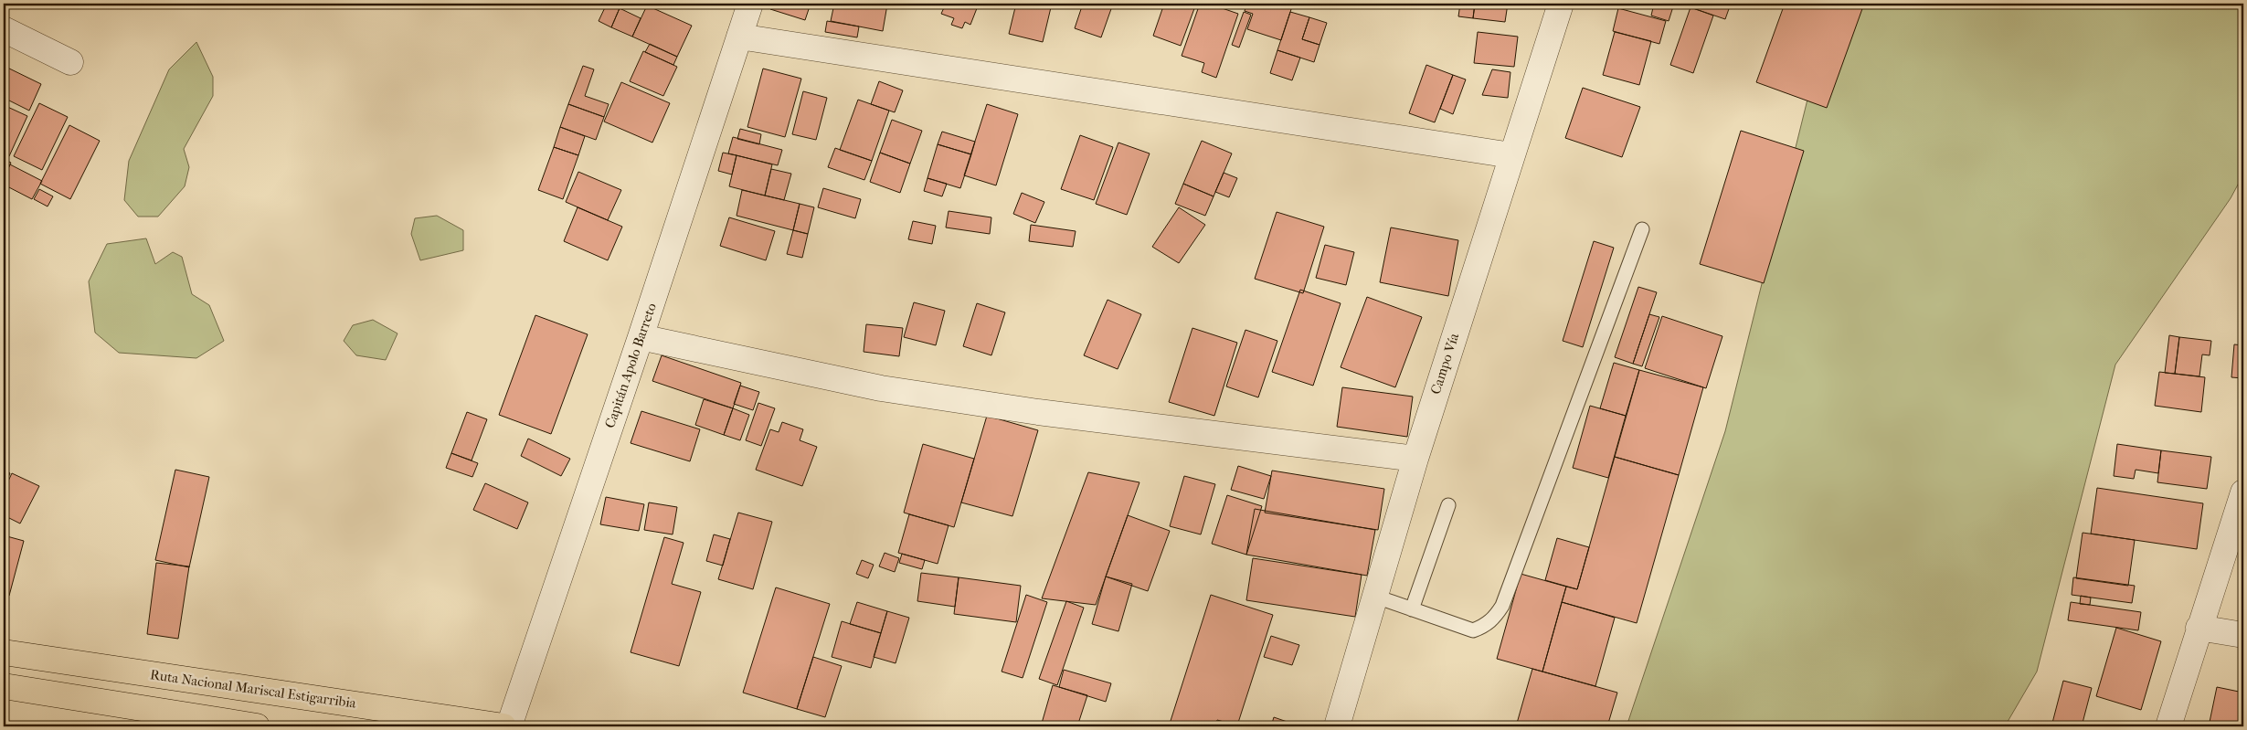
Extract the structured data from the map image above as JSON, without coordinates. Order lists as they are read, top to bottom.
{
  "streets": {
    "highway": ["Ruta Nacional Mariscal Estigarribia"],
    "street": ["Campo Vía", "Capitán Apolo Barreto"]
  }
}
